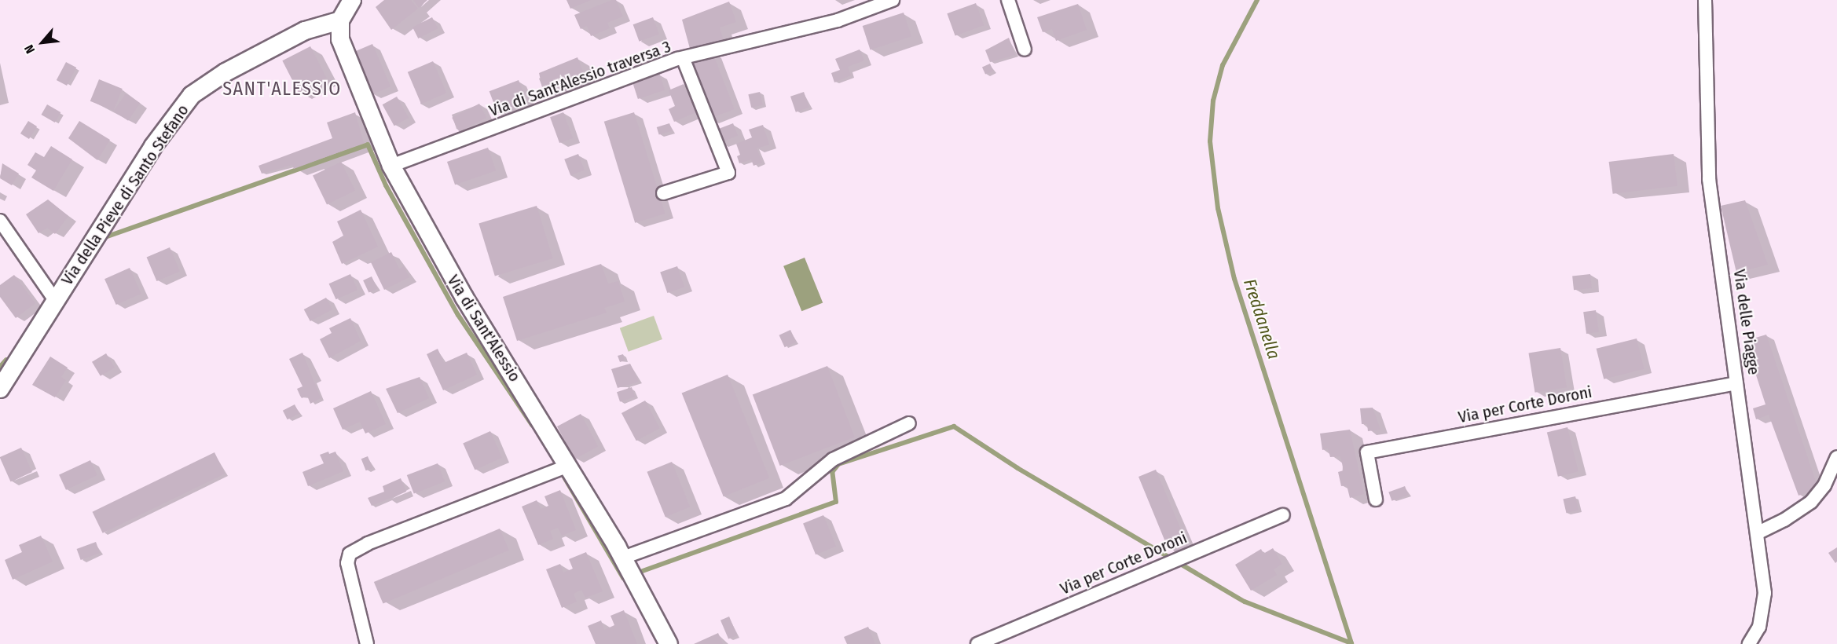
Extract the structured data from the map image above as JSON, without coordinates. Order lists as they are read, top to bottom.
{
  "streets": {
    "street": [
      "Via di Sant'Alessio traversa 3",
      "Via della Pieve di Santo Stefano",
      "Via delle Piagge",
      "Via di Sant'Alessio",
      "Via per Corte Doroni"
    ]
  },
  "crossings": [
    ["Via di Sant'Alessio traversa 3", "Via di Sant'Alessio"],
    ["Via della Pieve di Santo Stefano", "Via di Sant'Alessio"],
    ["Via delle Piagge", "Via per Corte Doroni"]
  ],
  "districts": ["SANT'ALESSIO"],
  "water": ["Freddanella"],
  "north": "bottom left"
}
